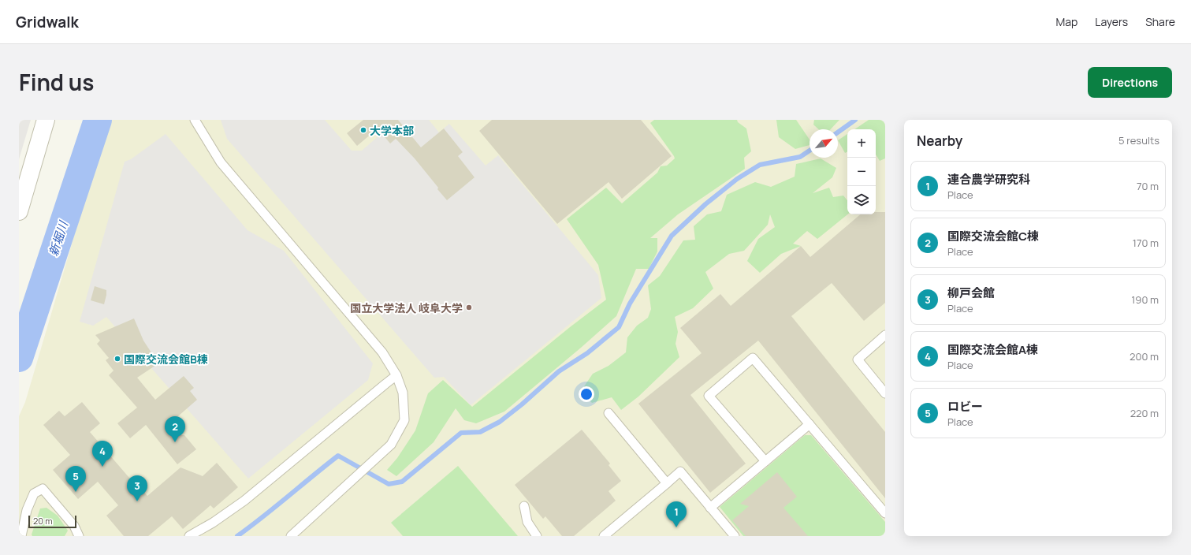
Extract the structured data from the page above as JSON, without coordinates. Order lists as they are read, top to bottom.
{
  "water": ["新堀川"],
  "places": ["大学本部", "国立大学法人 岐阜大学", "国際交流会館B棟"],
  "scale_bar": "20 m",
  "north": "top right",
  "page": {
    "header": "Gridwalk",
    "nav": ["Map", "Layers", "Share"],
    "title": "Find us",
    "buttons": "Directions",
    "heading": ["Nearby", "5 results"],
    "map_buttons": ["+", "−"],
    "list": [
      {
        "mark": "1",
        "name": "連合農学研究科",
        "note": "Place",
        "value": "70 m"
      },
      {
        "mark": "2",
        "name": "国際交流会館C棟",
        "note": "Place",
        "value": "170 m"
      },
      {
        "mark": "3",
        "name": "柳戸会館",
        "note": "Place",
        "value": "190 m"
      },
      {
        "mark": "4",
        "name": "国際交流会館A棟",
        "note": "Place",
        "value": "200 m"
      },
      {
        "mark": "5",
        "name": "ロビー",
        "note": "Place",
        "value": "220 m"
      }
    ],
    "pins": [
      "2",
      "4",
      "5",
      "3",
      "1"
    ],
    "scale": "20 m"
  }
}
